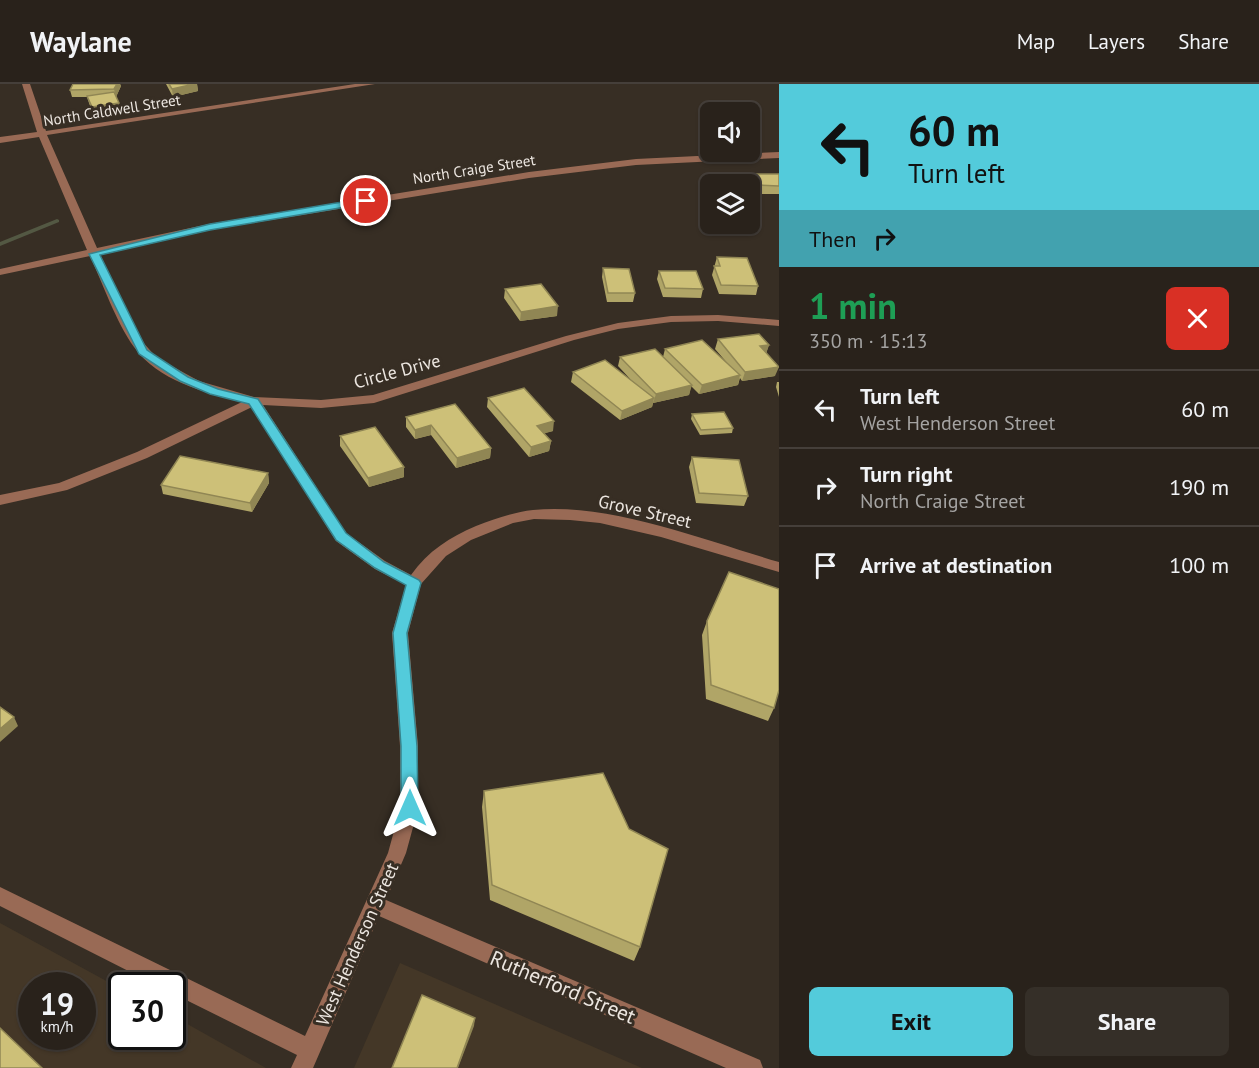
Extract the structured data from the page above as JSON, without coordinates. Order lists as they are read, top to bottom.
{
  "streets": {
    "street": [
      "North Caldwell Street",
      "North Craige Street",
      "Circle Drive",
      "Grove Street",
      "West Henderson Street",
      "Rutherford Street"
    ]
  },
  "crossings": [
    ["Grove Street", "West Henderson Street"],
    ["West Henderson Street", "Rutherford Street"]
  ],
  "page": {
    "header": "Waylane",
    "nav": ["Map", "Layers", "Share"],
    "turn": ["60 m", "Turn left"],
    "then": "Then",
    "heading": ["1 min", "350 m · 15:13"],
    "list": [
      {
        "name": "Turn left",
        "note": "West Henderson Street",
        "value": "60 m"
      },
      {
        "name": "Turn right",
        "note": "North Craige Street",
        "value": "190 m"
      },
      {
        "name": "Arrive at destination",
        "value": "100 m"
      }
    ],
    "speed": "19 km/h",
    "limit": "30",
    "buttons": ["Exit", "Share"]
  }
}
